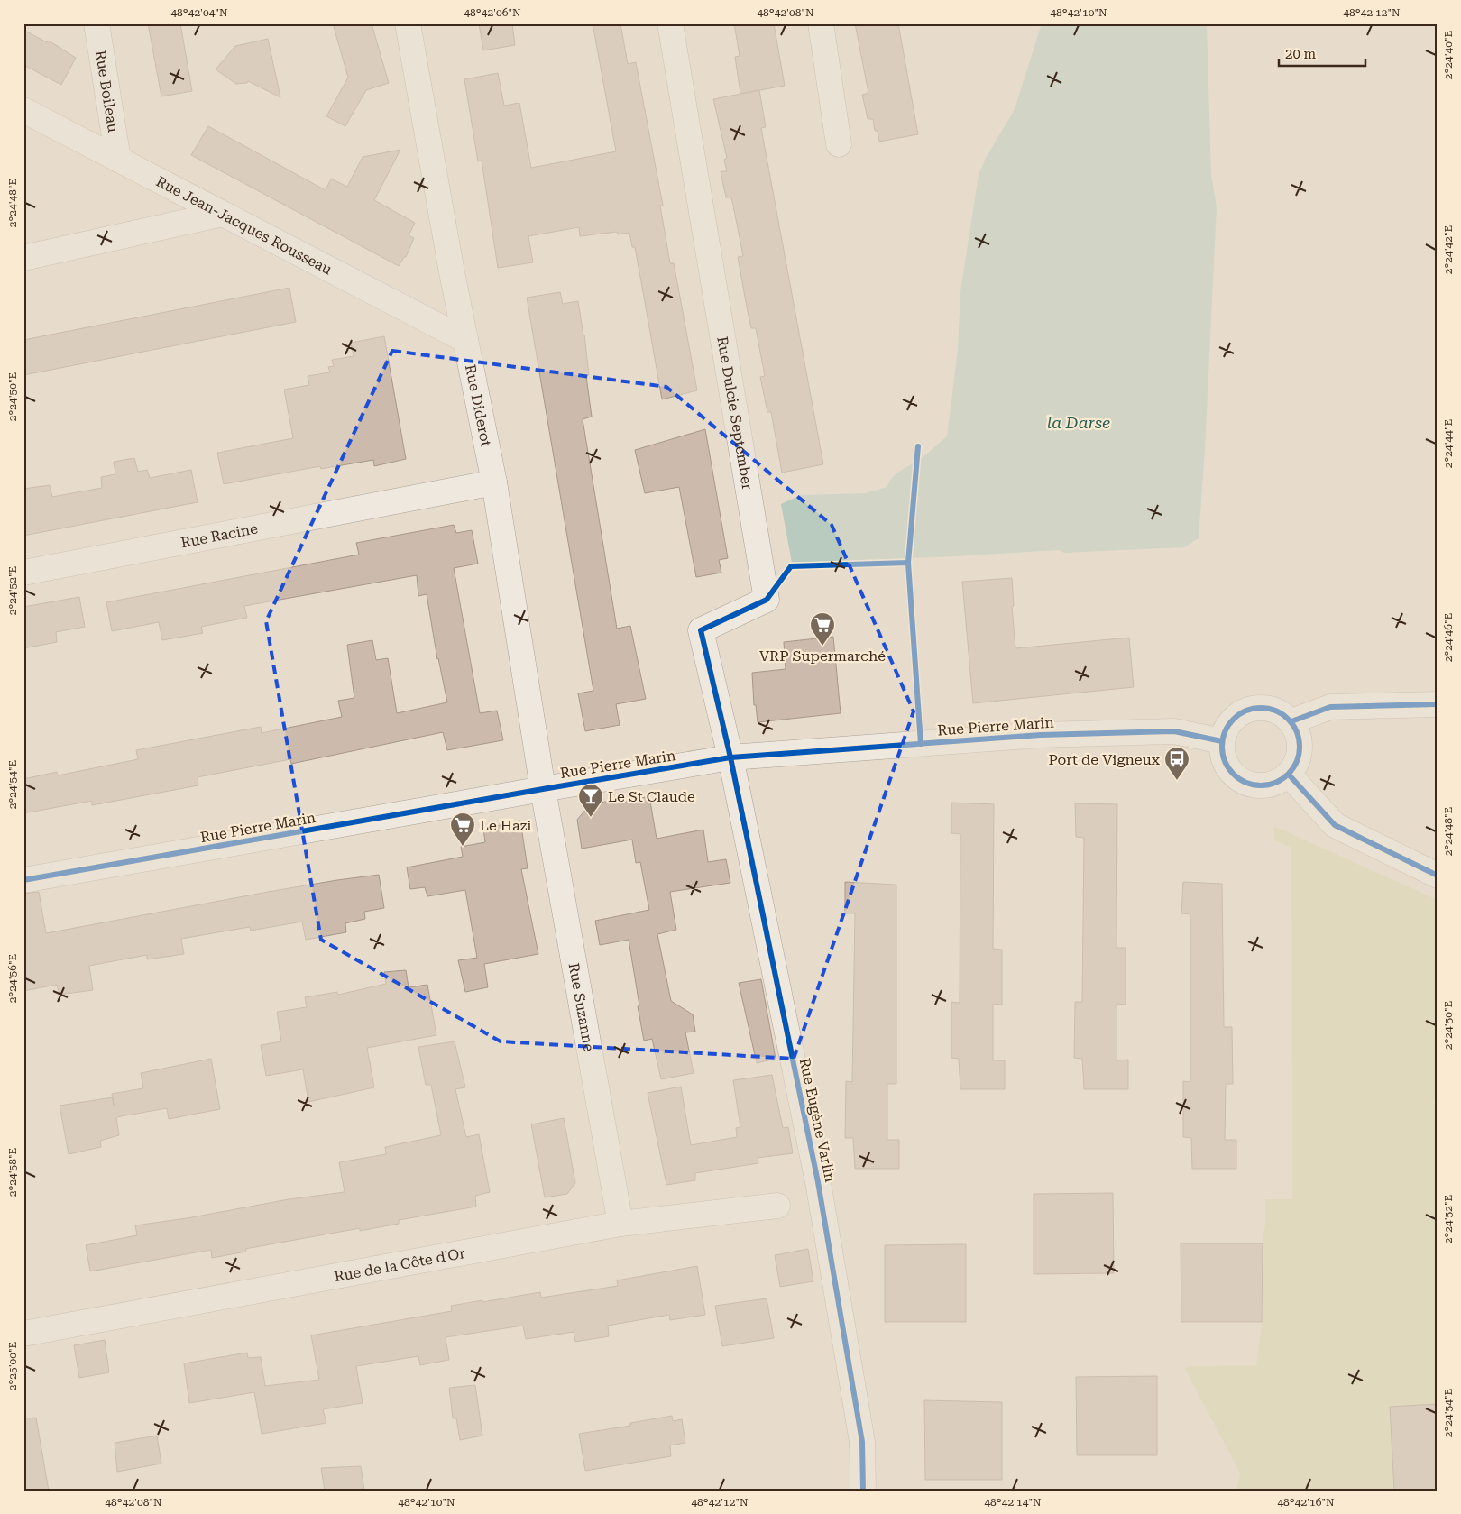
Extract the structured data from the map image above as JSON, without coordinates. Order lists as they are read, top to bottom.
{
  "streets": {
    "street": [
      "Rue Boileau",
      "Rue Jean-Jacques Rousseau",
      "Rue Diderot",
      "Rue Dulcie September",
      "Rue Racine",
      "Rue Pierre Marin",
      "Rue Suzanne",
      "Rue Eugène Varlin",
      "Rue de la Côte d'Or"
    ]
  },
  "crossings": [
    ["Rue Boileau", "Rue Jean-Jacques Rousseau"],
    ["Rue Jean-Jacques Rousseau", "Rue Diderot"],
    ["Rue Diderot", "Rue Racine"],
    ["Rue Diderot", "Rue Pierre Marin"],
    ["Rue Diderot", "Rue Suzanne"],
    ["Rue Dulcie September", "Rue Pierre Marin"],
    ["Rue Dulcie September", "Rue Eugène Varlin"],
    ["Rue Pierre Marin", "Rue Suzanne"],
    ["Rue Pierre Marin", "Rue Eugène Varlin"],
    ["Rue Suzanne", "Rue de la Côte d'Or"]
  ],
  "water": ["la Darse"],
  "places": {
    "supermarket": ["VRP Supermarché", "Le Hazi"],
    "bus stop": ["Port de Vigneux"],
    "bar": ["Le St Claude"]
  },
  "scale_bar": "20 m",
  "coordinates": [
    "48°42'04\"N",
    "48°42'06\"N",
    "48°42'08\"N",
    "48°42'10\"N",
    "48°42'12\"N",
    "2°24'40\"E",
    "2°24'48\"E",
    "2°24'42\"E",
    "2°24'50\"E",
    "2°24'44\"E",
    "2°24'52\"E",
    "2°24'46\"E",
    "2°24'54\"E",
    "2°24'56\"E",
    "2°24'58\"E",
    "2°25'00\"E",
    "48°42'14\"N",
    "48°42'16\"N"
  ]
}
